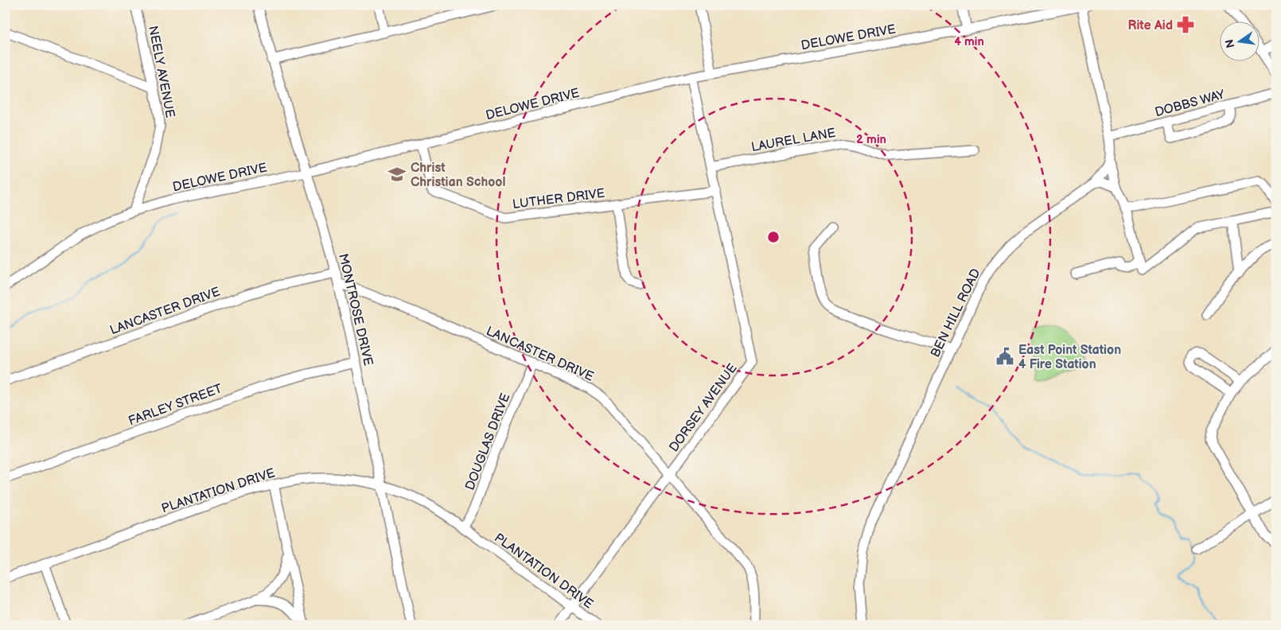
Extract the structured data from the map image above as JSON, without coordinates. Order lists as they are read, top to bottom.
{
  "streets": {
    "street": [
      "DELOWE DRIVE",
      "NEELY AVENUE",
      "DOBBS WAY",
      "LAUREL LANE",
      "LUTHER DRIVE",
      "MONTROSE DRIVE",
      "LANCASTER DRIVE",
      "BEN HILL ROAD",
      "FARLEY STREET",
      "DORSEY AVENUE",
      "DOUGLAS DRIVE",
      "PLANTATION DRIVE"
    ]
  },
  "crossings": [
    ["DELOWE DRIVE", "NEELY AVENUE"],
    ["DELOWE DRIVE", "LUTHER DRIVE"],
    ["DELOWE DRIVE", "MONTROSE DRIVE"],
    ["DELOWE DRIVE", "DORSEY AVENUE"],
    ["LAUREL LANE", "DORSEY AVENUE"],
    ["LUTHER DRIVE", "DORSEY AVENUE"],
    ["MONTROSE DRIVE", "LANCASTER DRIVE"],
    ["MONTROSE DRIVE", "FARLEY STREET"],
    ["MONTROSE DRIVE", "PLANTATION DRIVE"],
    ["LANCASTER DRIVE", "DORSEY AVENUE"],
    ["LANCASTER DRIVE", "DOUGLAS DRIVE"],
    ["DORSEY AVENUE", "PLANTATION DRIVE"],
    ["DOUGLAS DRIVE", "PLANTATION DRIVE"]
  ],
  "places": {
    "pharmacy": ["Rite Aid"],
    "school or university": ["Christ Christian School"],
    "public building": ["East Point Station 4 Fire Station"]
  },
  "north": "left",
  "rings": ["4 min", "2 min"]
}
